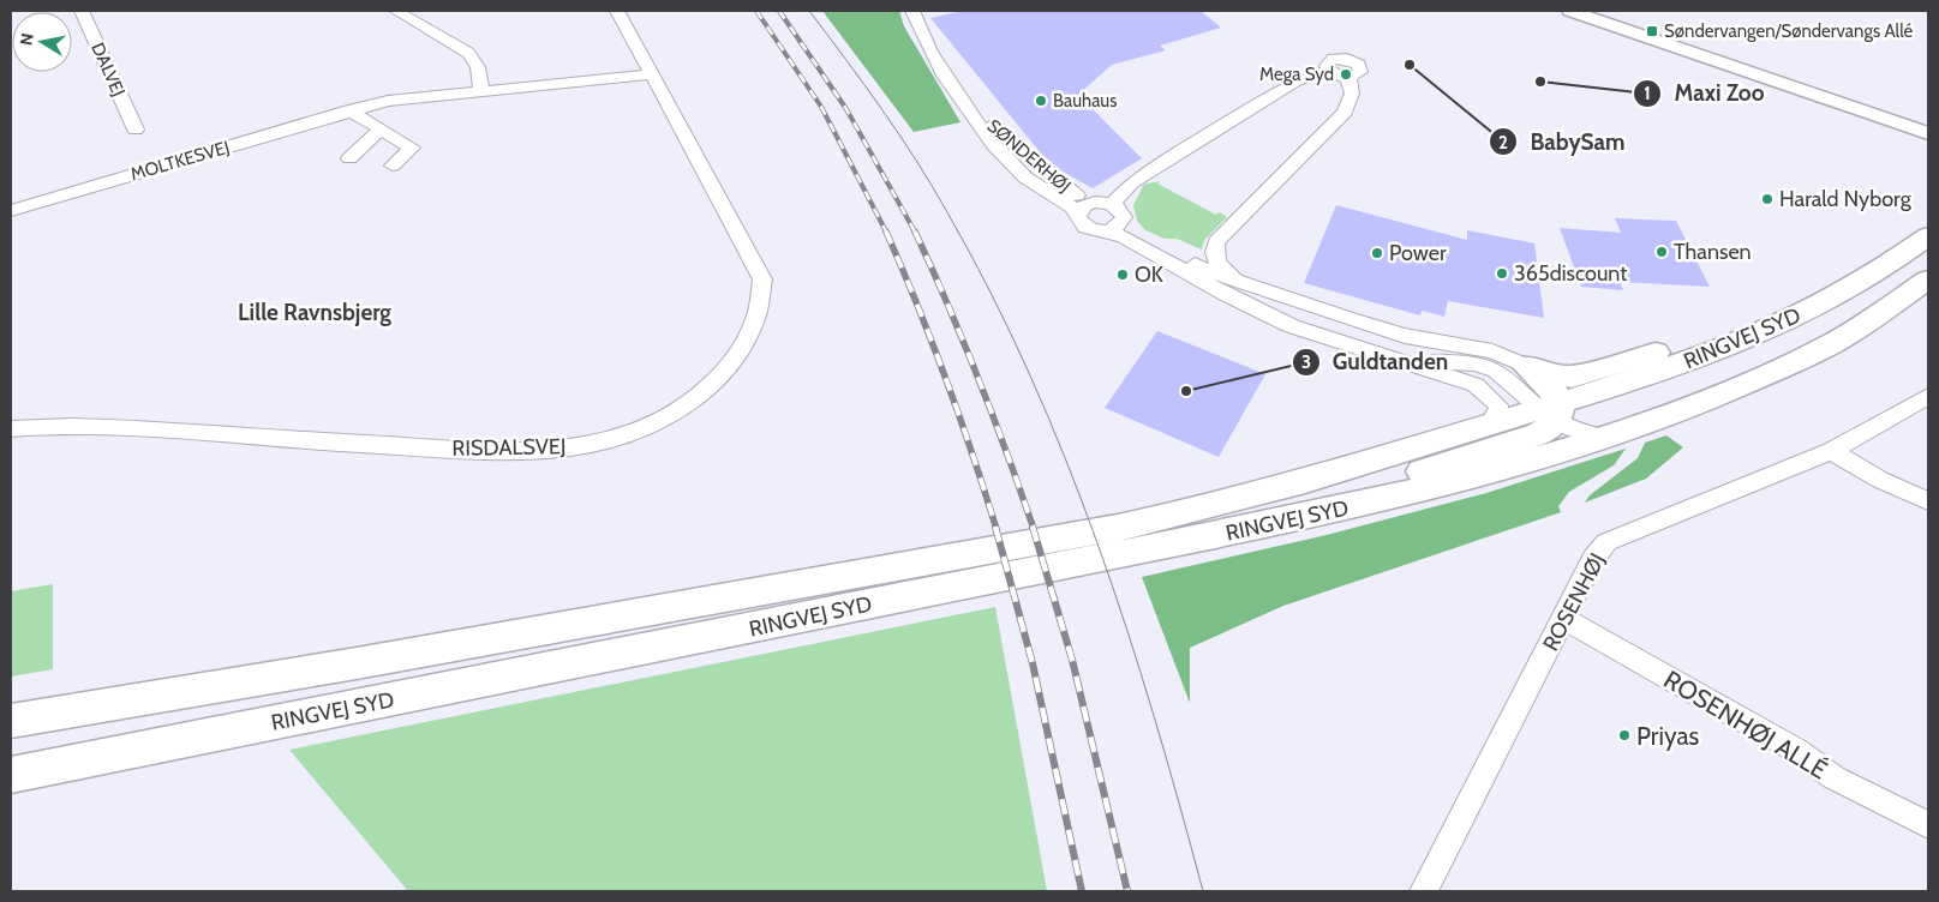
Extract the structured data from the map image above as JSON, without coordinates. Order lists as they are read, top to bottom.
{
  "streets": {
    "main road": ["RINGVEJ SYD"],
    "street": [
      "DALVEJ",
      "SØNDERHØJ",
      "MOLTKESVEJ",
      "RISDALSVEJ",
      "ROSENHØJ",
      "ROSENHØJ ALLÉ"
    ]
  },
  "crossings": [
    ["MOLTKESVEJ", "RISDALSVEJ"],
    ["ROSENHØJ", "ROSENHØJ ALLÉ"]
  ],
  "districts": ["Lille Ravnsbjerg"],
  "places": {
    "transit": ["Søndervangen/Søndervangs Allé"],
    "other": [
      "BabySam",
      "Mega Syd",
      "Maxi Zoo",
      "Bauhaus",
      "Harald Nyborg",
      "Thansen",
      "Power",
      "365discount",
      "OK",
      "Guldtanden",
      "Priyas"
    ]
  },
  "north": "left"
}
